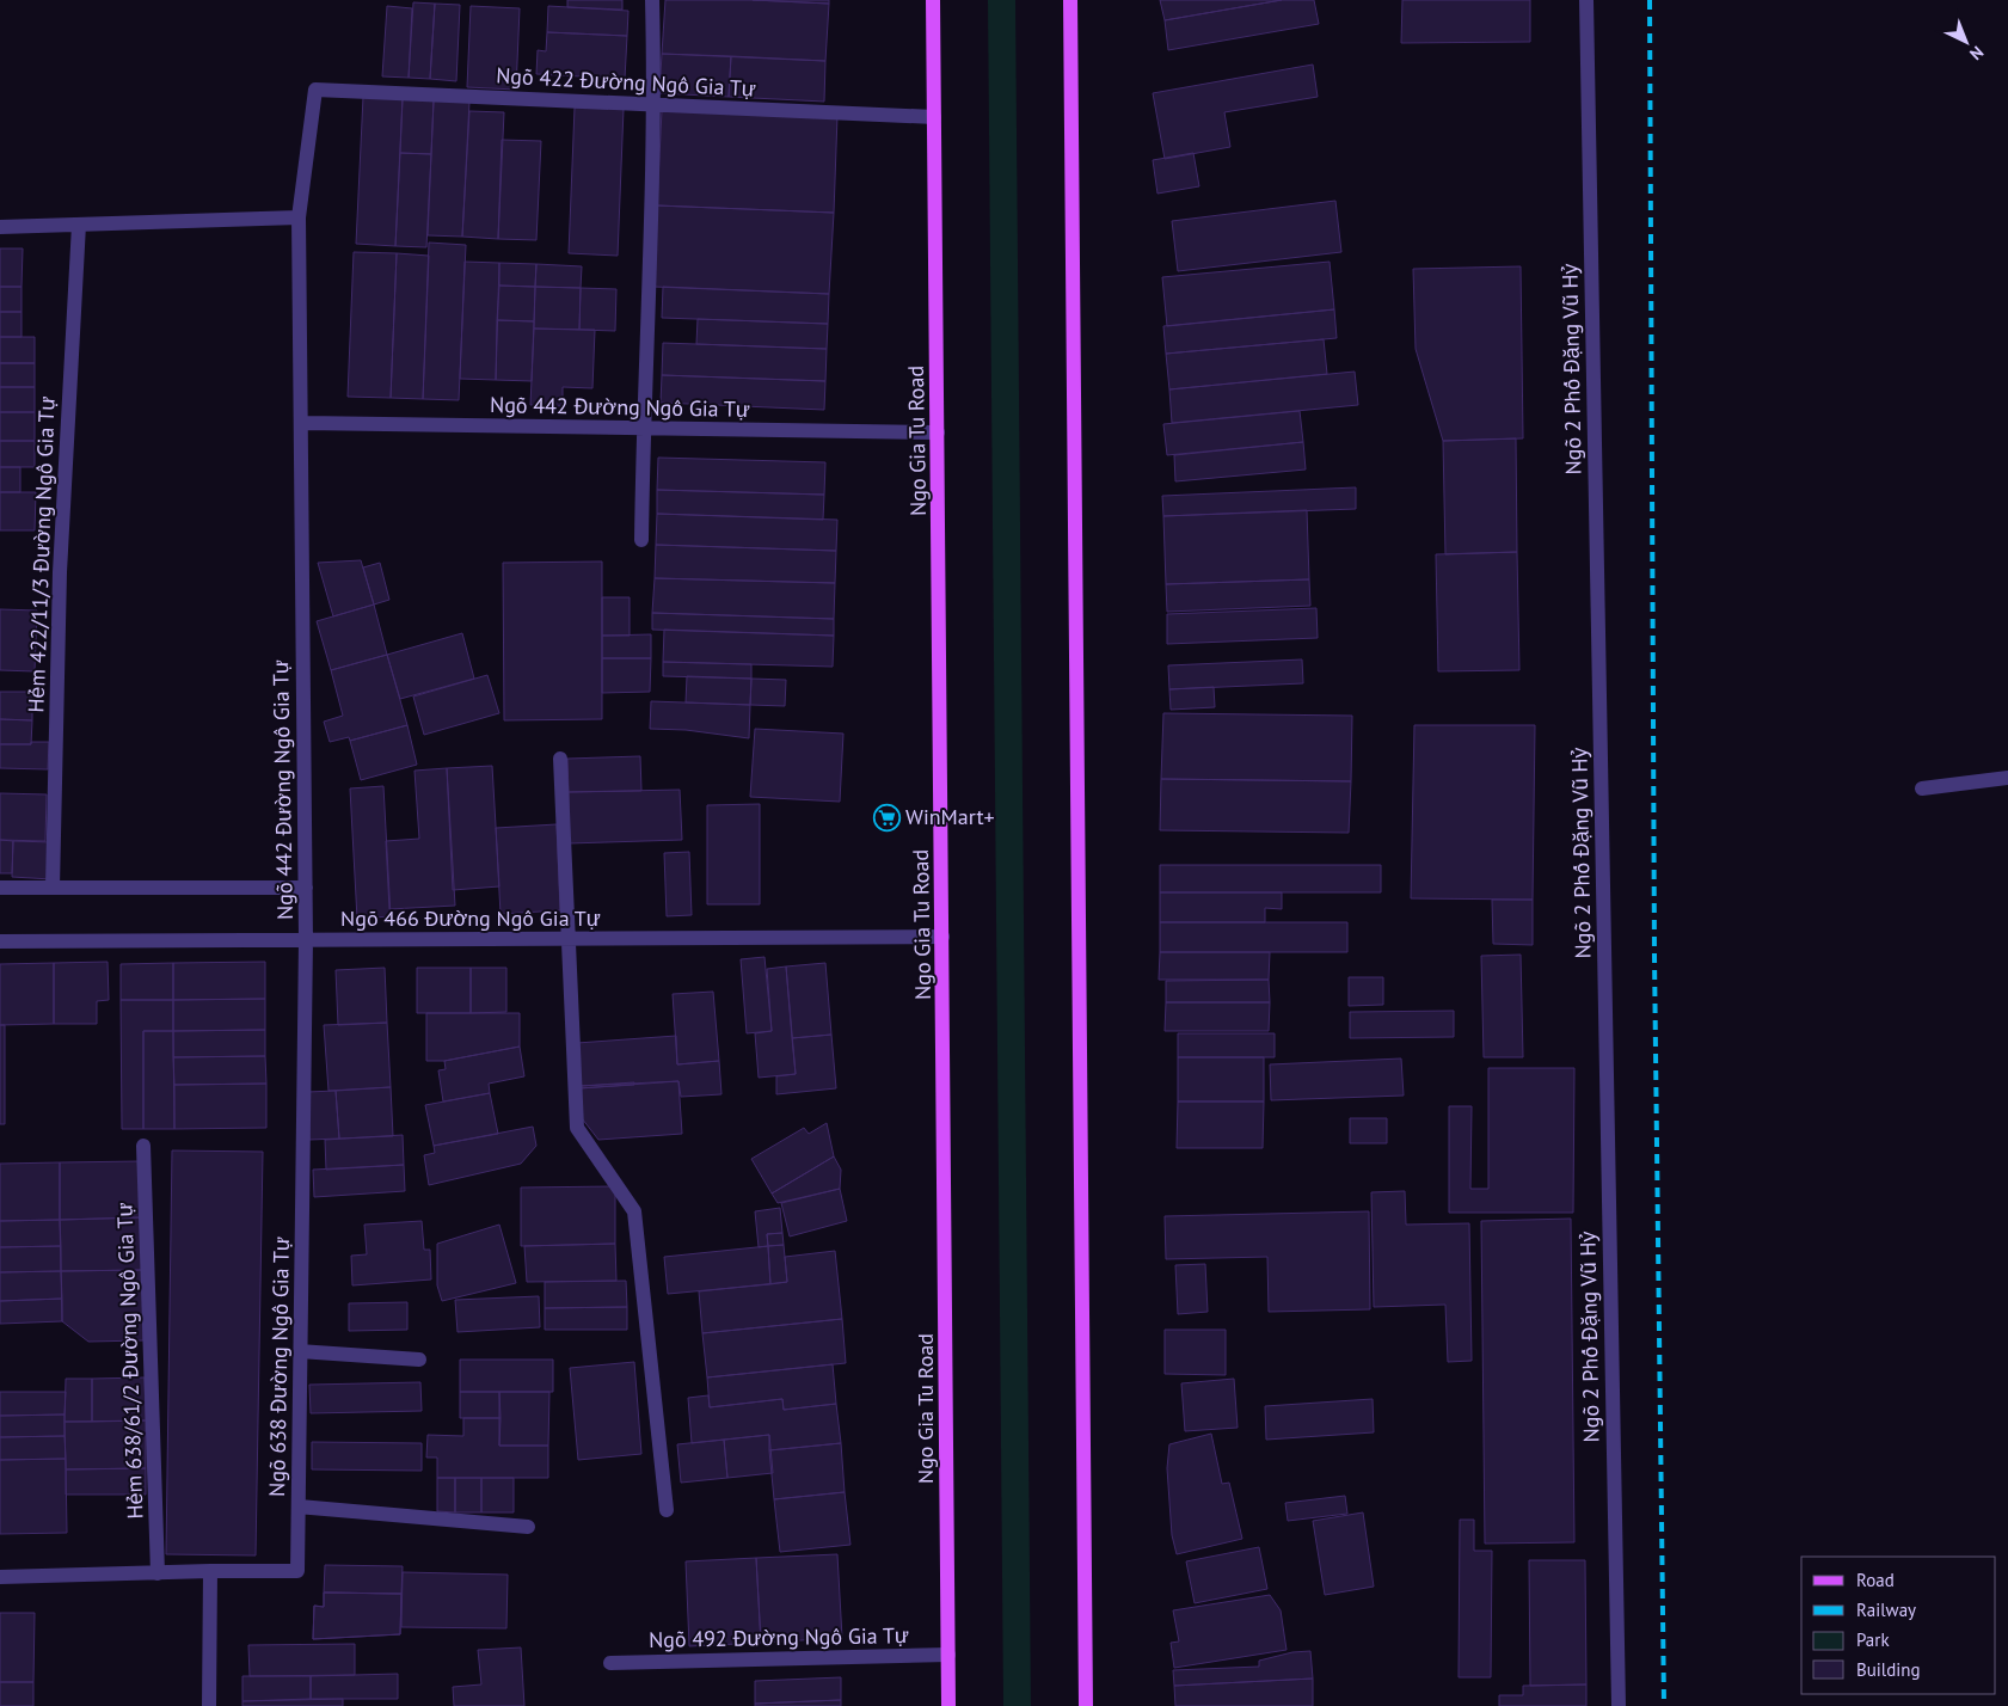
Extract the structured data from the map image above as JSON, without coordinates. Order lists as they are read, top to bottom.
{
  "streets": {
    "main road": ["Ngo Gia Tu Road"],
    "street": [
      "Ngõ 422 Đường Ngô Gia Tự",
      "Ngõ 2 Phố Đặng Vũ Hỷ",
      "Ngõ 442 Đường Ngô Gia Tự",
      "Hẻm 422/11/3 Đường Ngô Gia Tự",
      "Ngõ 466 Đường Ngô Gia Tự",
      "Hẻm 638/61/2 Đường Ngô Gia Tự",
      "Ngõ 638 Đường Ngô Gia Tự",
      "Ngõ 492 Đường Ngô Gia Tự"
    ]
  },
  "crossings": [
    ["Ngõ 422 Đường Ngô Gia Tự", "Ngõ 442 Đường Ngô Gia Tự"],
    ["Ngõ 422 Đường Ngô Gia Tự", "Ngo Gia Tu Road"],
    ["Ngõ 442 Đường Ngô Gia Tự", "Ngo Gia Tu Road"],
    ["Ngõ 442 Đường Ngô Gia Tự", "Ngõ 466 Đường Ngô Gia Tự"],
    ["Ngõ 442 Đường Ngô Gia Tự", "Ngõ 638 Đường Ngô Gia Tự"],
    ["Ngo Gia Tu Road", "Ngõ 466 Đường Ngô Gia Tự"],
    ["Ngo Gia Tu Road", "Ngõ 492 Đường Ngô Gia Tự"],
    ["Ngõ 466 Đường Ngô Gia Tự", "Ngõ 638 Đường Ngô Gia Tự"]
  ],
  "places": {
    "supermarket": ["WinMart+"]
  },
  "legend": [
    "Road",
    "Railway",
    "Park",
    "Building"
  ],
  "north": "bottom right"
}
